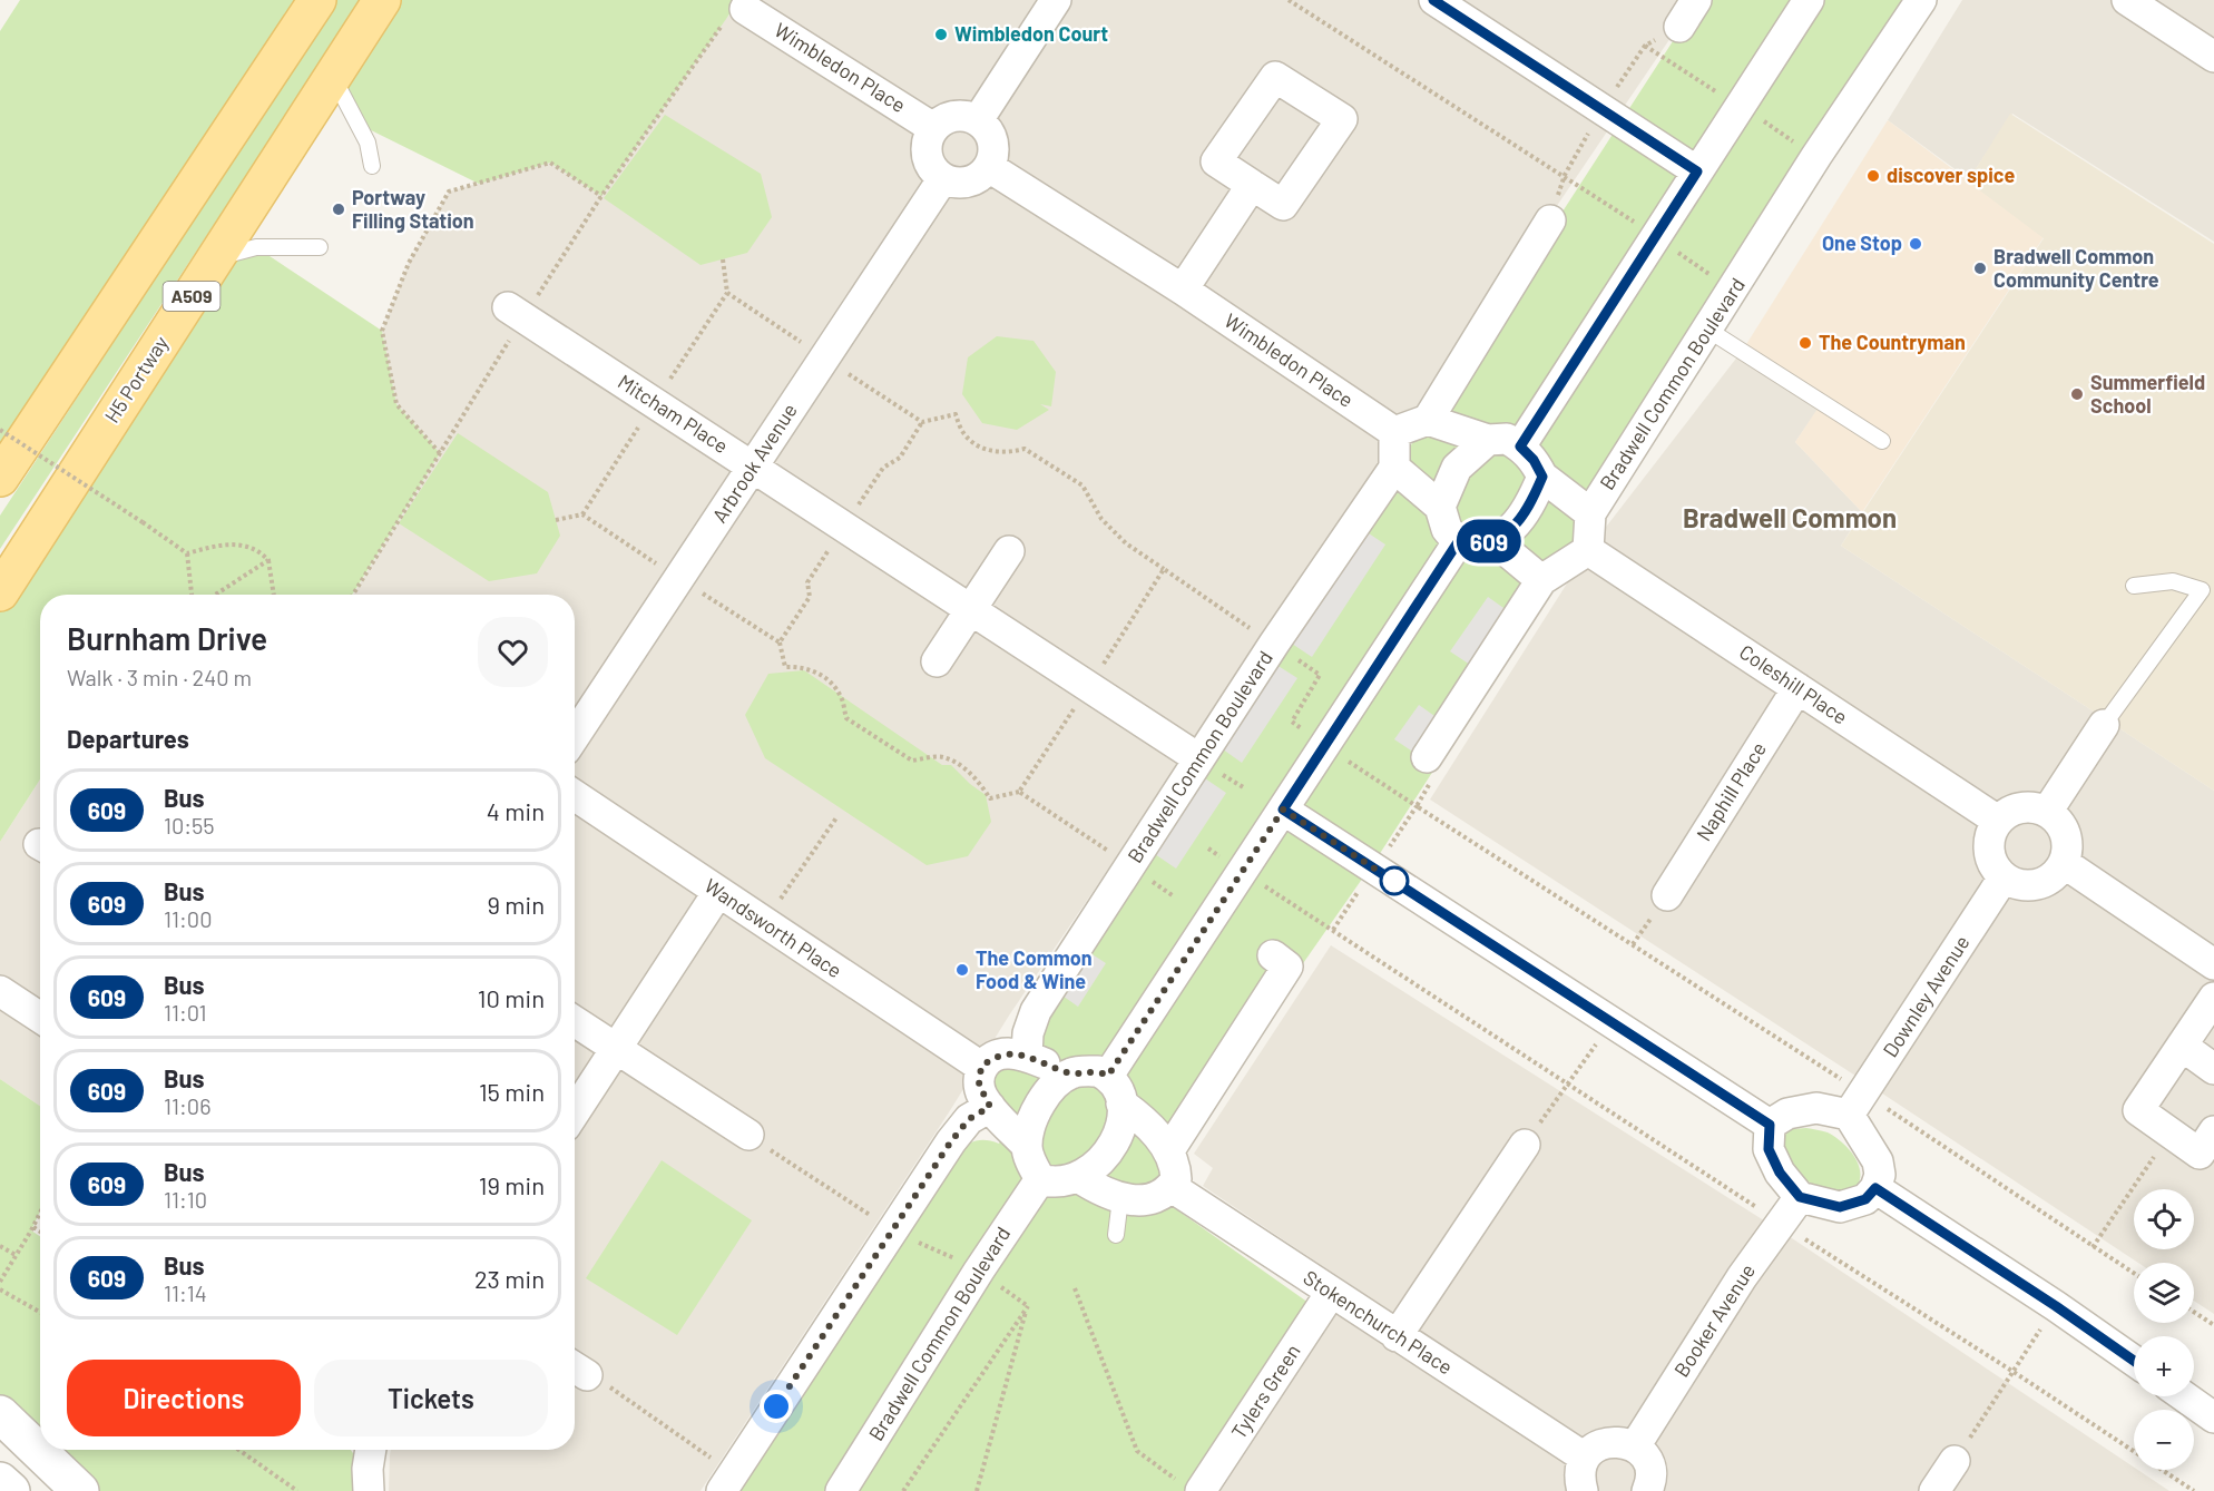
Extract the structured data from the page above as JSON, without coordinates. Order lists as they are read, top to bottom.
{
  "streets": {
    "main road": ["A509", "H5 Portway"],
    "street": [
      "Wimbledon Place",
      "Bradwell Common Boulevard",
      "Mitcham Place",
      "Arbrook Avenue",
      "Coleshill Place",
      "Naphill Place",
      "Wandsworth Place",
      "Downley Avenue",
      "Booker Avenue",
      "Stokenchurch Place",
      "Tylers Green"
    ]
  },
  "crossings": [
    ["Wimbledon Place", "Arbrook Avenue"],
    ["Bradwell Common Boulevard", "Mitcham Place"],
    ["Bradwell Common Boulevard", "Coleshill Place"],
    ["Mitcham Place", "Arbrook Avenue"],
    ["Coleshill Place", "Naphill Place"],
    ["Coleshill Place", "Downley Avenue"],
    ["Downley Avenue", "Booker Avenue"],
    ["Stokenchurch Place", "Tylers Green"]
  ],
  "districts": ["Bradwell Common"],
  "places": [
    "Wimbledon Court",
    "discover spice",
    "Portway Filling Station",
    "One Stop",
    "Bradwell Common Community Centre",
    "The Countryman",
    "Summerfield School",
    "The Common Food & Wine"
  ],
  "lines": ["bus line 609"],
  "page": {
    "on_map": "609",
    "heading": [
      ["Burnham Drive", "Walk · 3 min · 240 m"],
      "Departures"
    ],
    "list": [
      {
        "mark": "609",
        "name": "Bus",
        "note": "10:55",
        "value": "4 min"
      },
      {
        "mark": "609",
        "name": "Bus",
        "note": "11:00",
        "value": "9 min"
      },
      {
        "mark": "609",
        "name": "Bus",
        "note": "11:01",
        "value": "10 min"
      },
      {
        "mark": "609",
        "name": "Bus",
        "note": "11:06",
        "value": "15 min"
      },
      {
        "mark": "609",
        "name": "Bus",
        "note": "11:10",
        "value": "19 min"
      },
      {
        "mark": "609",
        "name": "Bus",
        "note": "11:14",
        "value": "23 min"
      }
    ],
    "map_buttons": ["+", "−"],
    "buttons": ["Directions", "Tickets"]
  }
}
